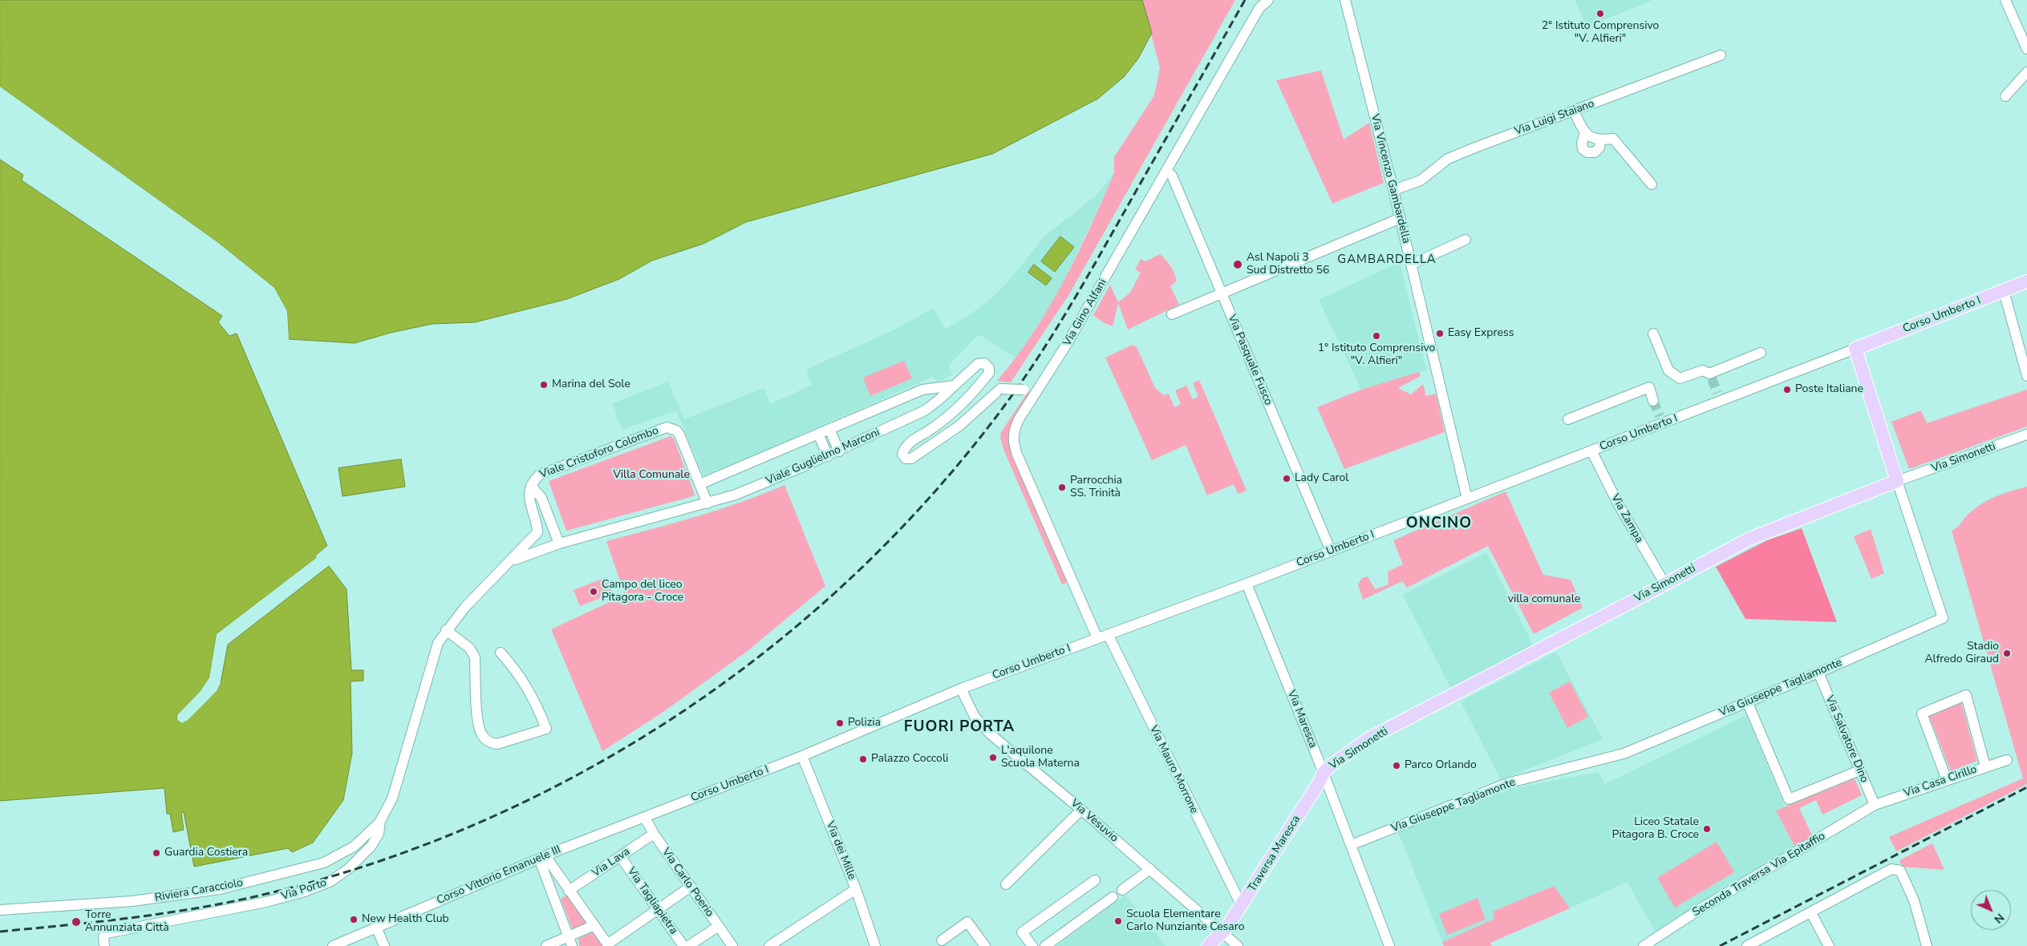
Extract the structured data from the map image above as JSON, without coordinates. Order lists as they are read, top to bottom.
{
  "streets": {
    "main road": [
      "Corso Umberto I",
      "Via Simonetti",
      "Via Giuseppe Tagliamonte",
      "Traversa Maresca"
    ],
    "street": [
      "Via Luigi Staiano",
      "Via Vincenzo Gambardella",
      "Via Gino Alfani",
      "Via Pasquale Fusco",
      "Viale Cristoforo Colombo",
      "Viale Guglielmo Marconi",
      "Via Zampa",
      "Via Maresca",
      "Via Salvatore Dino",
      "Via Mauro Morrone",
      "Via Casa Cirillo",
      "Via Vesuvio",
      "Via dei Mille",
      "Via Lava",
      "Seconda Traversa Via Epitaffio",
      "Corso Vittorio Emanuele III",
      "Via Carlo Poerio",
      "Via Porto",
      "Riviera Caracciolo",
      "Via Tagliapietra"
    ]
  },
  "crossings": [
    ["Via Luigi Staiano", "Via Vincenzo Gambardella"],
    ["Via Vincenzo Gambardella", "Corso Umberto I"],
    ["Via Gino Alfani", "Corso Umberto I"],
    ["Via Gino Alfani", "Via Pasquale Fusco"],
    ["Via Gino Alfani", "Via Mauro Morrone"],
    ["Corso Umberto I", "Via Pasquale Fusco"],
    ["Corso Umberto I", "Via Zampa"],
    ["Corso Umberto I", "Via Giuseppe Tagliamonte"],
    ["Corso Umberto I", "Via Maresca"],
    ["Corso Umberto I", "Via Mauro Morrone"],
    ["Corso Umberto I", "Via Vesuvio"],
    ["Corso Umberto I", "Via dei Mille"],
    ["Corso Umberto I", "Corso Vittorio Emanuele III"],
    ["Corso Umberto I", "Via Carlo Poerio"],
    ["Viale Cristoforo Colombo", "Viale Guglielmo Marconi"],
    ["Viale Guglielmo Marconi", "Via Porto"],
    ["Via Simonetti", "Via Zampa"],
    ["Via Simonetti", "Via Giuseppe Tagliamonte"],
    ["Via Simonetti", "Via Maresca"],
    ["Via Simonetti", "Traversa Maresca"],
    ["Via Giuseppe Tagliamonte", "Via Maresca"],
    ["Via Giuseppe Tagliamonte", "Via Salvatore Dino"],
    ["Via Maresca", "Traversa Maresca"],
    ["Via Salvatore Dino", "Via Casa Cirillo"],
    ["Via Salvatore Dino", "Seconda Traversa Via Epitaffio"],
    ["Via Mauro Morrone", "Traversa Maresca"],
    ["Via Casa Cirillo", "Seconda Traversa Via Epitaffio"],
    ["Via Vesuvio", "Traversa Maresca"],
    ["Via Lava", "Via Carlo Poerio"],
    ["Via Lava", "Via Tagliapietra"],
    ["Corso Vittorio Emanuele III", "Via Carlo Poerio"],
    ["Via Porto", "Riviera Caracciolo"]
  ],
  "districts": ["GAMBARDELLA", "ONCINO", "FUORI PORTA"],
  "parks": ["Villa Comunale", "villa comunale"],
  "places": [
    "2° Istituto Comprensivo \"V. Alfieri\"",
    "Asl Napoli 3 Sud Distretto 56",
    "Easy Express",
    "1° Istituto Comprensivo \"V. Alfieri\"",
    "Marina del Sole",
    "Poste Italiane",
    "Lady Carol",
    "Parrocchia SS. Trinità",
    "Campo del liceo Pitagora - Croce",
    "Stadio Alfredo Giraud",
    "Polizia",
    "L'aquilone Scuola Materna",
    "Palazzo Coccoli",
    "Parco Orlando",
    "Liceo Statale Pitagora B. Croce",
    "Guardia Costiera",
    "New Health Club",
    "Scuola Elementare Carlo Nunziante Cesaro",
    "Torre Annunziata Città"
  ],
  "north": "bottom right"
}
